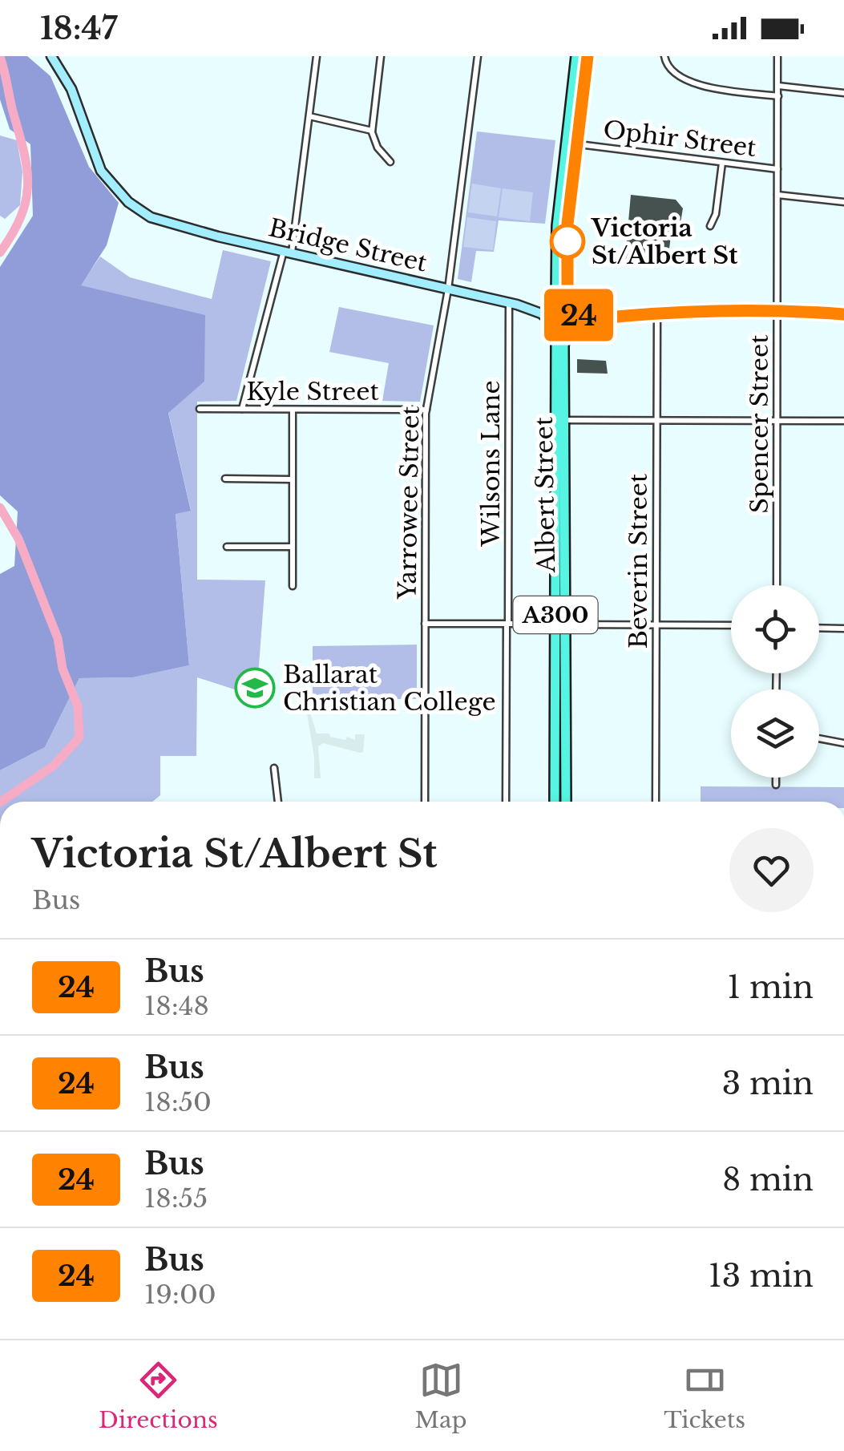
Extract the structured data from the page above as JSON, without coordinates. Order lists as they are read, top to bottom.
{
  "streets": {
    "highway": ["Albert Street", "A300"],
    "main road": ["Bridge Street"],
    "street": [
      "Ophir Street",
      "Kyle Street",
      "Spencer Street",
      "Wilsons Lane",
      "Yarrowee Street",
      "Beverin Street"
    ]
  },
  "crossings": [
    ["Ophir Street", "Spencer Street"],
    ["Bridge Street", "Wilsons Lane"],
    ["Bridge Street", "Yarrowee Street"],
    ["Kyle Street", "Yarrowee Street"]
  ],
  "places": {
    "other": ["Victoria St/Albert St"],
    "school or university": ["Ballarat Christian College"]
  },
  "lines": ["bus line 24"],
  "page": {
    "status": "18:47",
    "on_map": "24",
    "heading": ["Victoria St/Albert St", "Bus"],
    "list": [
      {
        "mark": "24",
        "name": "Bus",
        "note": "18:48",
        "value": "1 min"
      },
      {
        "mark": "24",
        "name": "Bus",
        "note": "18:50",
        "value": "3 min"
      },
      {
        "mark": "24",
        "name": "Bus",
        "note": "18:55",
        "value": "8 min"
      },
      {
        "mark": "24",
        "name": "Bus",
        "note": "19:00",
        "value": "13 min"
      }
    ],
    "tabs": ["Directions", "Map", "Tickets"]
  }
}
